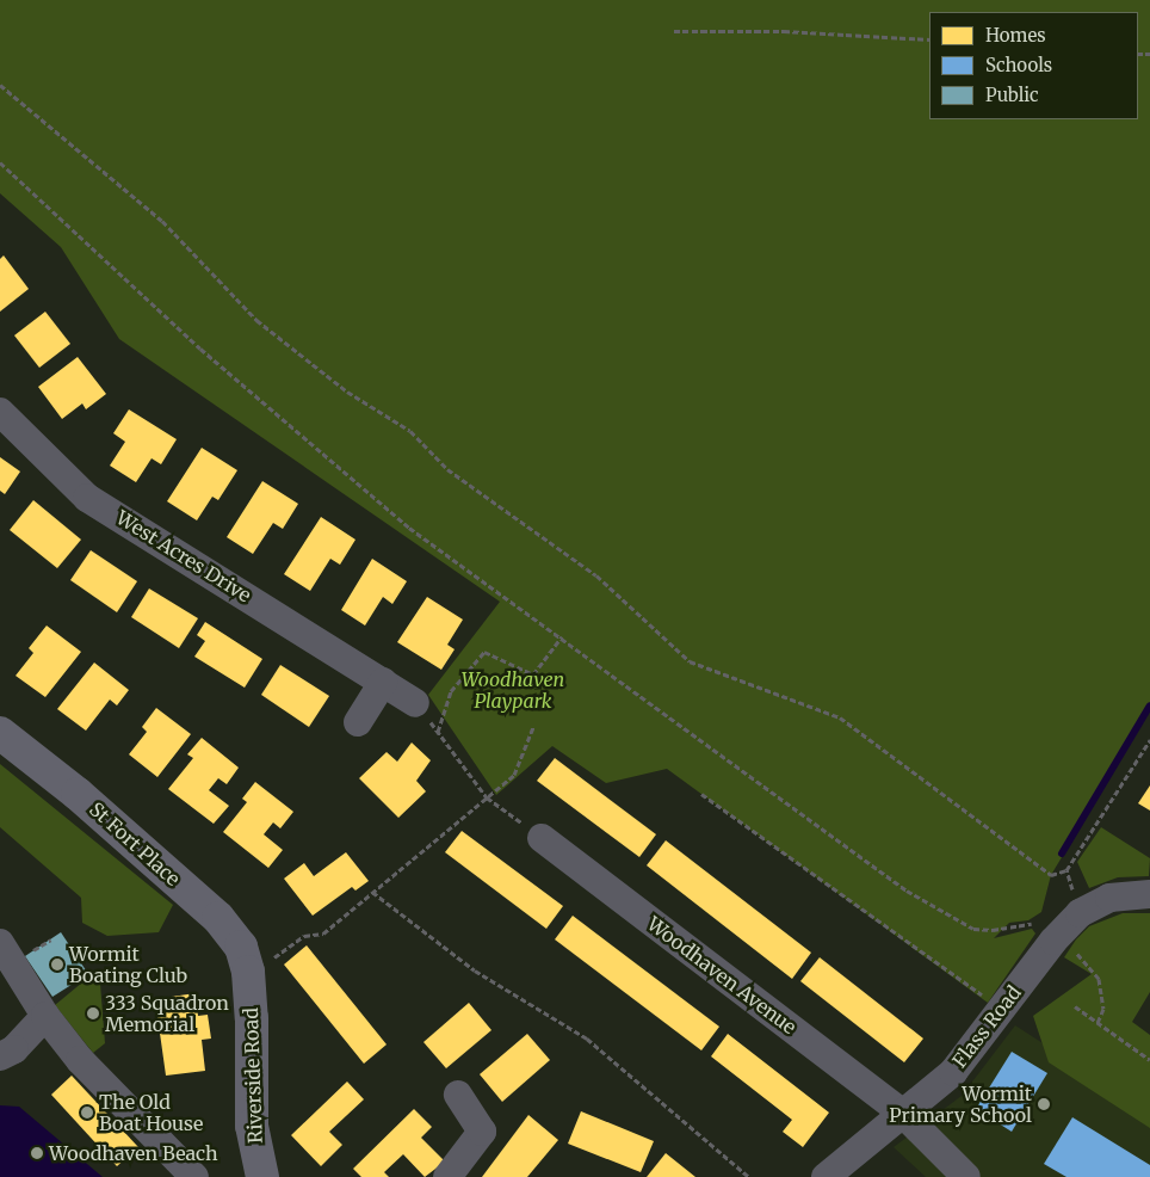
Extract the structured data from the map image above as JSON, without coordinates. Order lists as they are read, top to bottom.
{
  "streets": {
    "main road": ["St Fort Place", "Riverside Road"],
    "street": ["West Acres Drive", "Woodhaven Avenue", "Flass Road"]
  },
  "crossings": [
    ["St Fort Place", "Riverside Road"],
    ["Woodhaven Avenue", "Flass Road"]
  ],
  "parks": ["Woodhaven Playpark"],
  "places": [
    "Wormit Boating Club",
    "333 Squadron Memorial",
    "Wormit Primary School",
    "The Old Boat House",
    "Woodhaven Beach"
  ],
  "legend": ["Homes", "Schools", "Public"]
}
